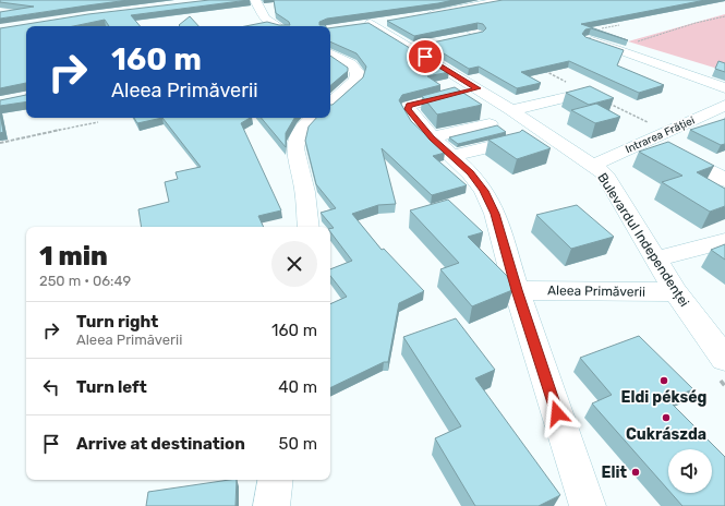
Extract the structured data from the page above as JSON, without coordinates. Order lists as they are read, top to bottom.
{
  "streets": {
    "street": ["Intrarea Frăției", "Bulevardul Independenței", "Aleea Primăverii"]
  },
  "crossings": [
    ["Intrarea Frăției", "Bulevardul Independenței"],
    ["Bulevardul Independenței", "Aleea Primăverii"]
  ],
  "places": ["Eldi pékség", "Cukrászda", "Elit"],
  "page": {
    "turn": ["160 m", "Aleea Primăverii"],
    "heading": ["1 min", "250 m · 06:49"],
    "list": [
      {
        "name": "Turn right",
        "note": "Aleea Primăverii",
        "value": "160 m"
      },
      {
        "name": "Turn left",
        "value": "40 m"
      },
      {
        "name": "Arrive at destination",
        "value": "50 m"
      }
    ]
  }
}
